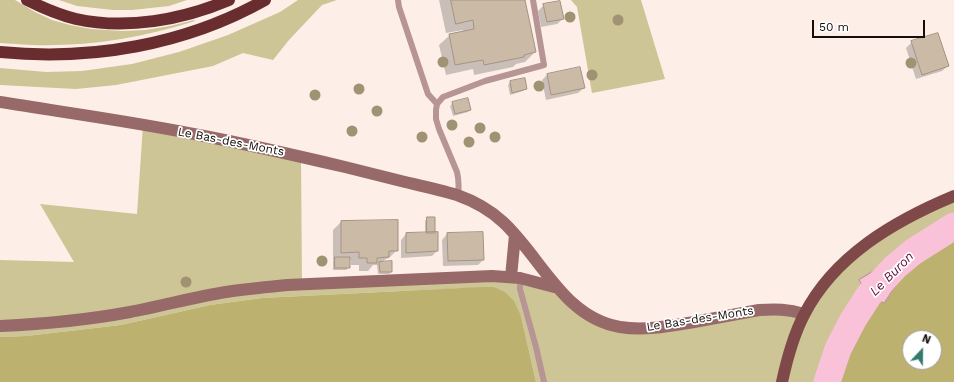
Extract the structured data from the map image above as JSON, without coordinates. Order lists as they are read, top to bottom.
{
  "streets": {
    "street": ["Le Bas-des-Monts"]
  },
  "water": ["Le Buron"],
  "scale_bar": "50 m",
  "north": "top"
}
